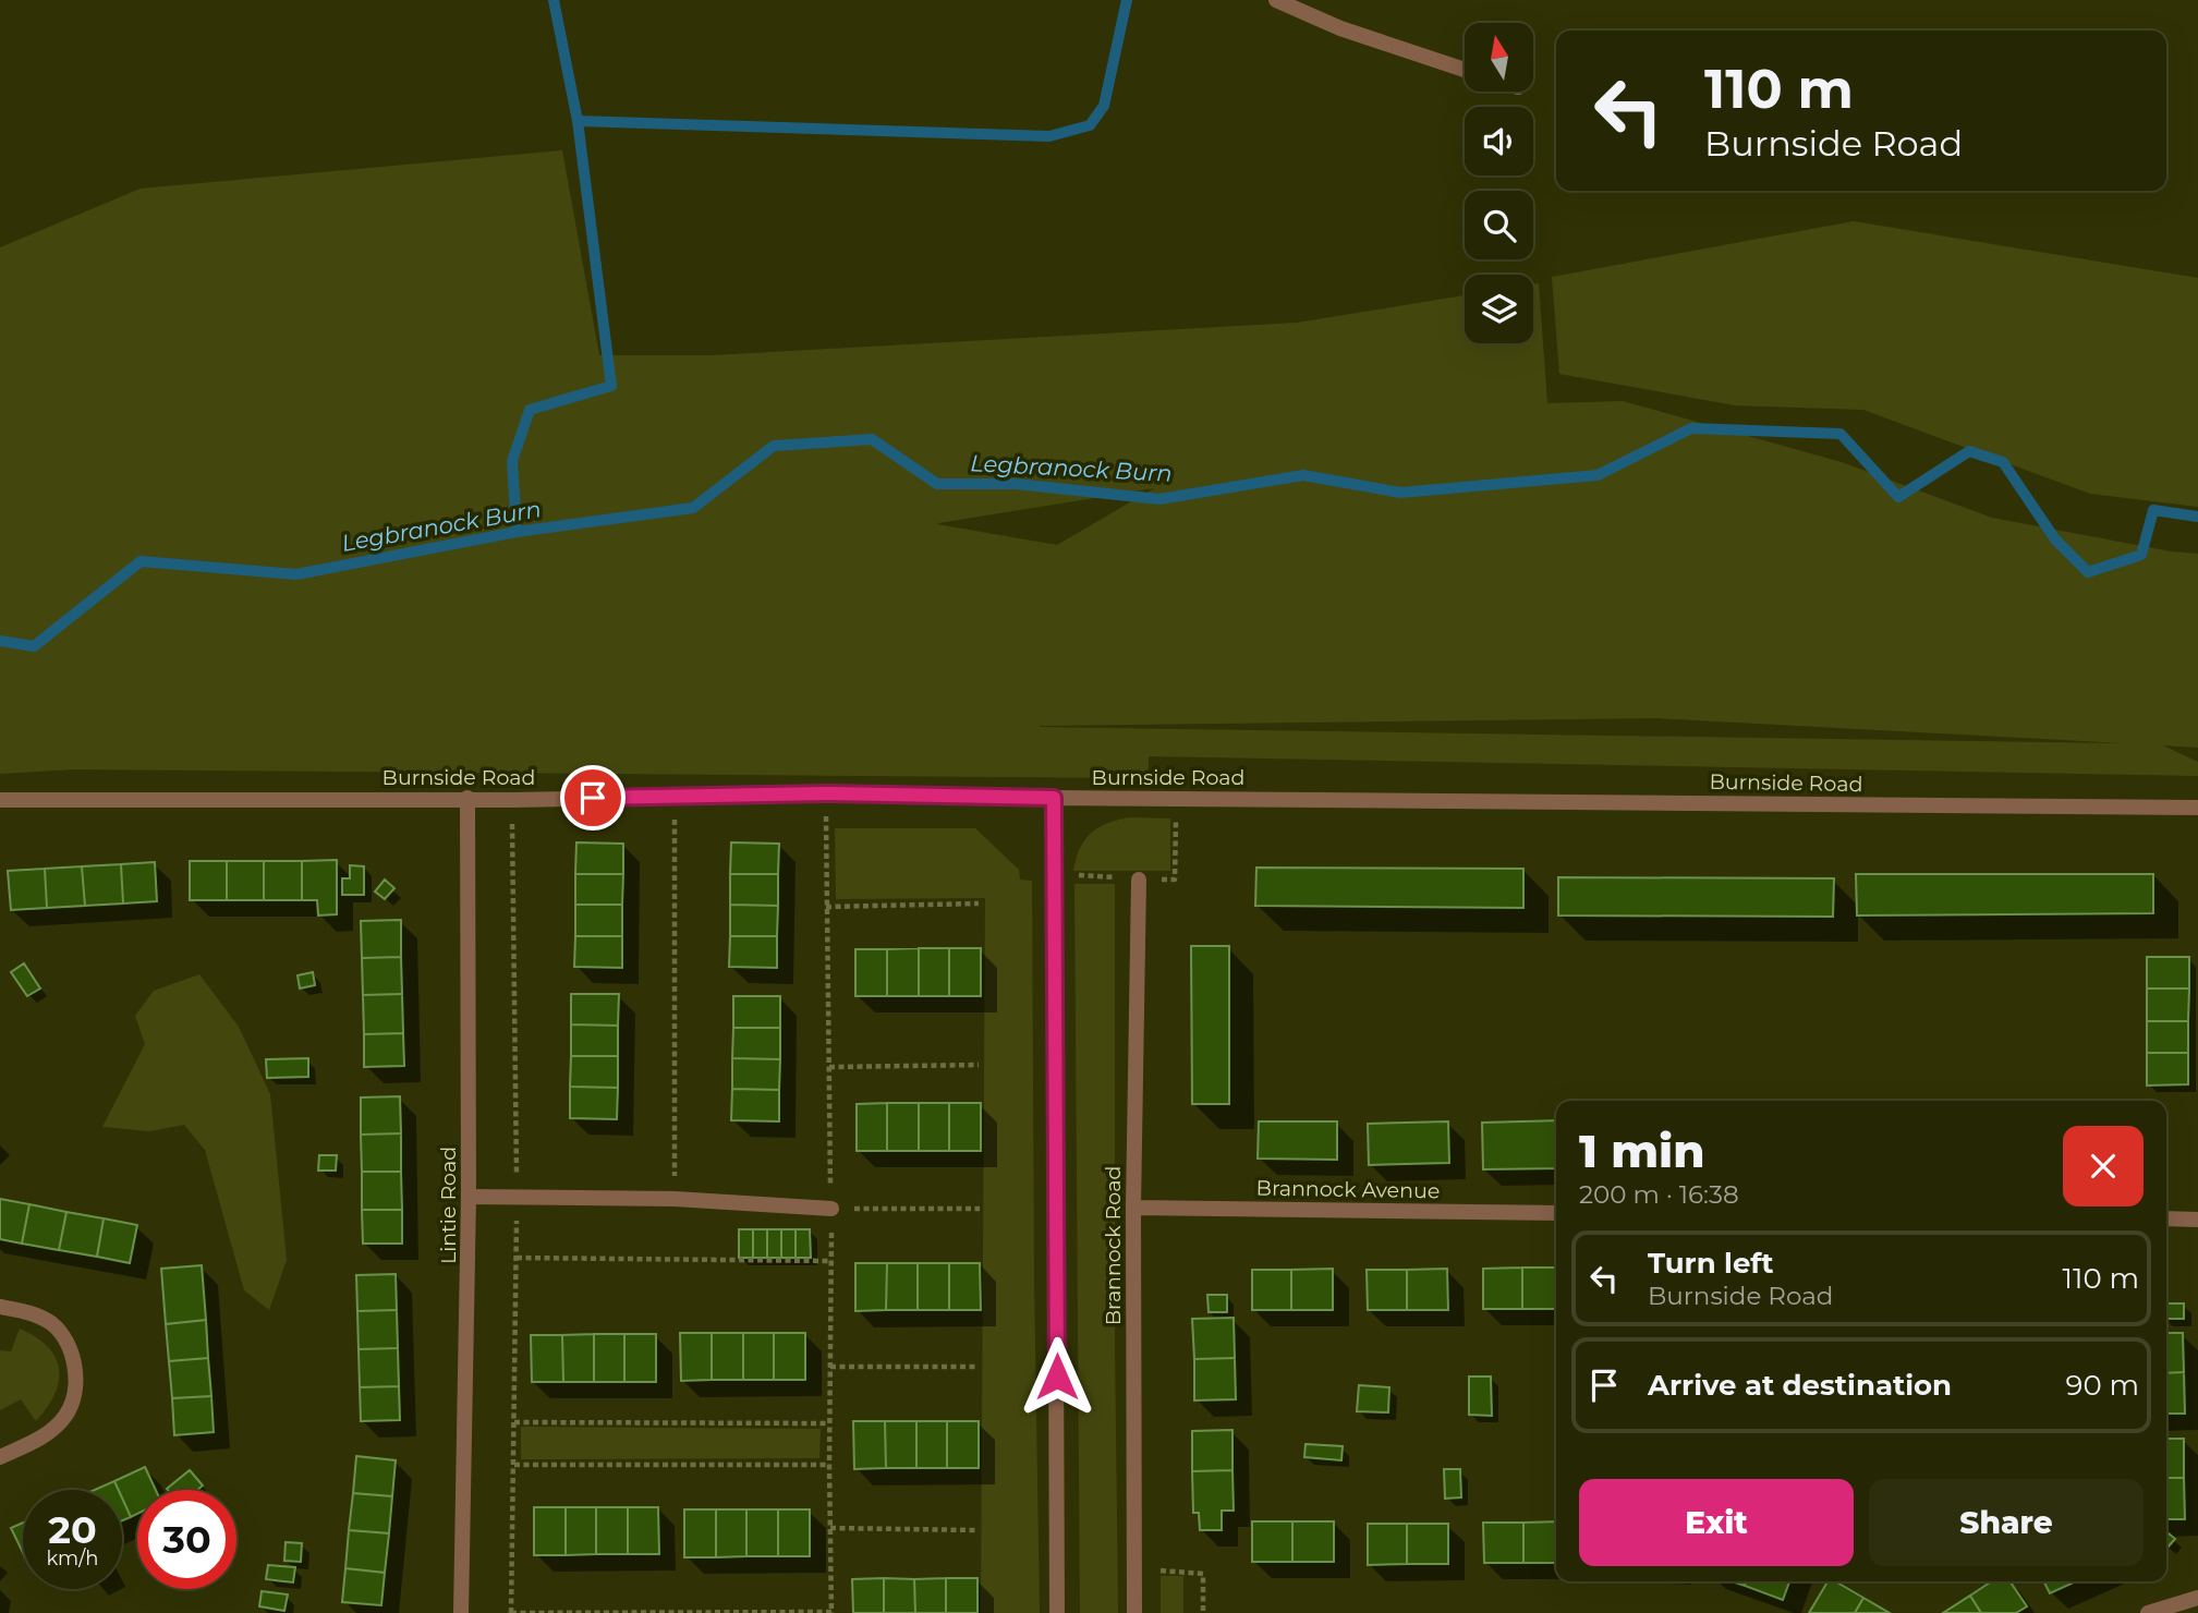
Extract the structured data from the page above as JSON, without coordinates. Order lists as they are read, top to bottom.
{
  "streets": {
    "street": [
      "Burnside Road",
      "Brannock Avenue",
      "Lintie Road",
      "Brannock Road"
    ]
  },
  "crossings": [
    ["Burnside Road", "Lintie Road"],
    ["Brannock Avenue", "Brannock Road"]
  ],
  "water": ["Legbranock Burn"],
  "north": "top",
  "page": {
    "turn": ["110 m", "Burnside Road"],
    "heading": ["1 min", "200 m · 16:38"],
    "list": [
      {
        "name": "Turn left",
        "note": "Burnside Road",
        "value": "110 m"
      },
      {
        "name": "Arrive at destination",
        "value": "90 m"
      }
    ],
    "buttons": ["Exit", "Share"],
    "speed": "20 km/h",
    "limit": "30"
  }
}
